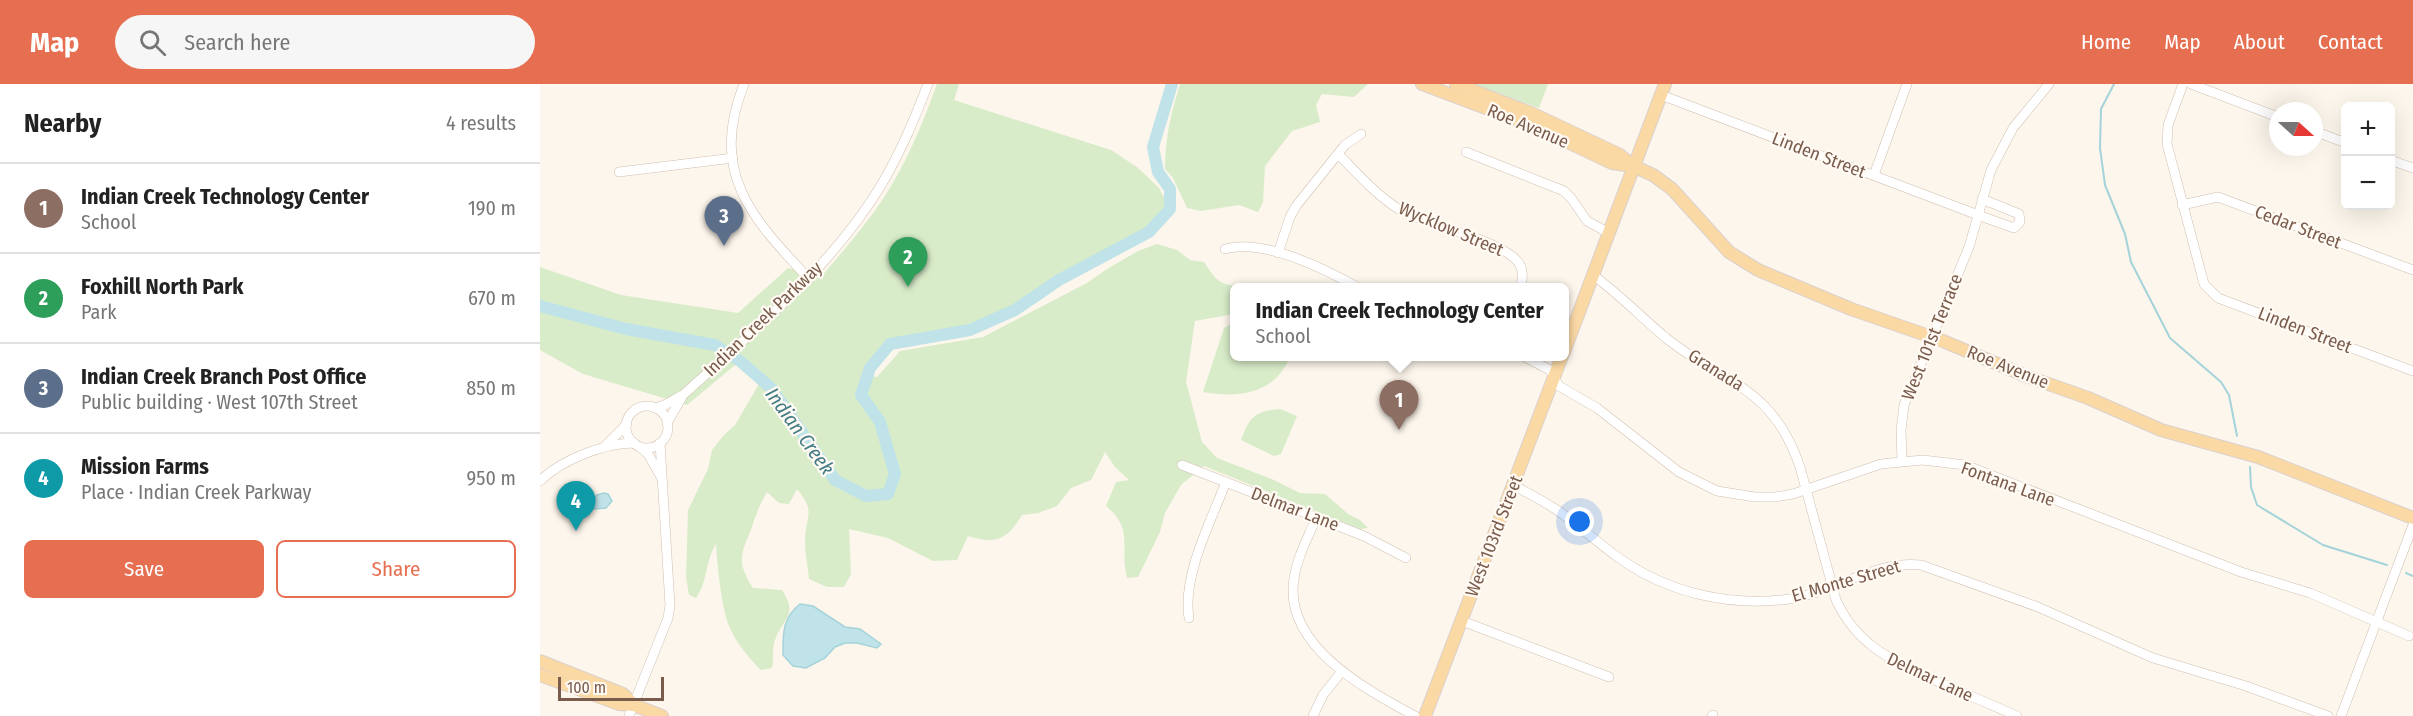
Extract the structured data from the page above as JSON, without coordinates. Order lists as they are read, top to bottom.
{
  "streets": {
    "main road": ["Roe Avenue", "West 103rd Street"],
    "street": [
      "Linden Street",
      "Cedar Street",
      "Wycklow Street",
      "Indian Creek Parkway",
      "West 101st Terrace",
      "Granada",
      "Fontana Lane",
      "Delmar Lane",
      "El Monte Street"
    ]
  },
  "crossings": [
    ["Roe Avenue", "West 101st Terrace"],
    ["Linden Street", "Cedar Street"],
    ["Linden Street", "West 101st Terrace"],
    ["West 101st Terrace", "Fontana Lane"],
    ["Granada", "Fontana Lane"],
    ["Granada", "Delmar Lane"],
    ["Fontana Lane", "Delmar Lane"],
    ["Fontana Lane", "West 103rd Street"],
    ["Delmar Lane", "El Monte Street"],
    ["West 103rd Street", "El Monte Street"]
  ],
  "water": ["Indian Creek"],
  "scale_bar": "100 m",
  "north": "right",
  "page": {
    "header": "Map",
    "search": "Search here",
    "nav": [
      "Home",
      "Map",
      "About",
      "Contact"
    ],
    "heading": ["Nearby", "4 results"],
    "map_buttons": ["+", "−"],
    "list": [
      {
        "mark": "1",
        "name": "Indian Creek Technology Center",
        "note": "School",
        "value": "190 m"
      },
      {
        "mark": "2",
        "name": "Foxhill North Park",
        "note": "Park",
        "value": "670 m"
      },
      {
        "mark": "3",
        "name": "Indian Creek Branch Post Office",
        "note": "Public building · West 107th Street",
        "value": "850 m"
      },
      {
        "mark": "4",
        "name": "Mission Farms",
        "note": "Place · Indian Creek Parkway",
        "value": "950 m"
      }
    ],
    "pins": [
      "3",
      "2",
      "1",
      "4"
    ],
    "popup": ["Indian Creek Technology Center", "School"],
    "buttons": ["Save", "Share"],
    "scale": "100 m"
  }
}
